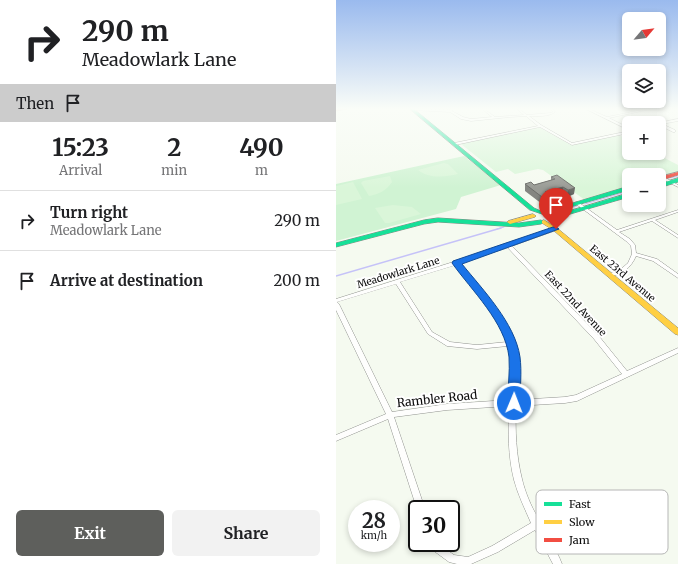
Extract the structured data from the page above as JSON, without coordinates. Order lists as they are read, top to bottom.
{
  "streets": {
    "street": [
      "Meadowlark Lane",
      "East 23rd Avenue",
      "East 22nd Avenue",
      "Rambler Road"
    ]
  },
  "crossings": [
    ["Meadowlark Lane", "East 23rd Avenue"],
    ["Meadowlark Lane", "East 22nd Avenue"],
    ["East 22nd Avenue", "Rambler Road"]
  ],
  "legend": ["Fast", "Slow", "Jam"],
  "north": "top right",
  "page": {
    "turn": ["290 m", "Meadowlark Lane"],
    "map_buttons": ["+", "−"],
    "then": "Then",
    "eta": [
      "15:23",
      "Arrival",
      "2",
      "min",
      "490",
      "m"
    ],
    "list": [
      {
        "name": "Turn right",
        "note": "Meadowlark Lane",
        "value": "290 m"
      },
      {
        "name": "Arrive at destination",
        "value": "200 m"
      }
    ],
    "speed": "28 km/h",
    "limit": "30",
    "buttons": ["Exit", "Share"]
  }
}
